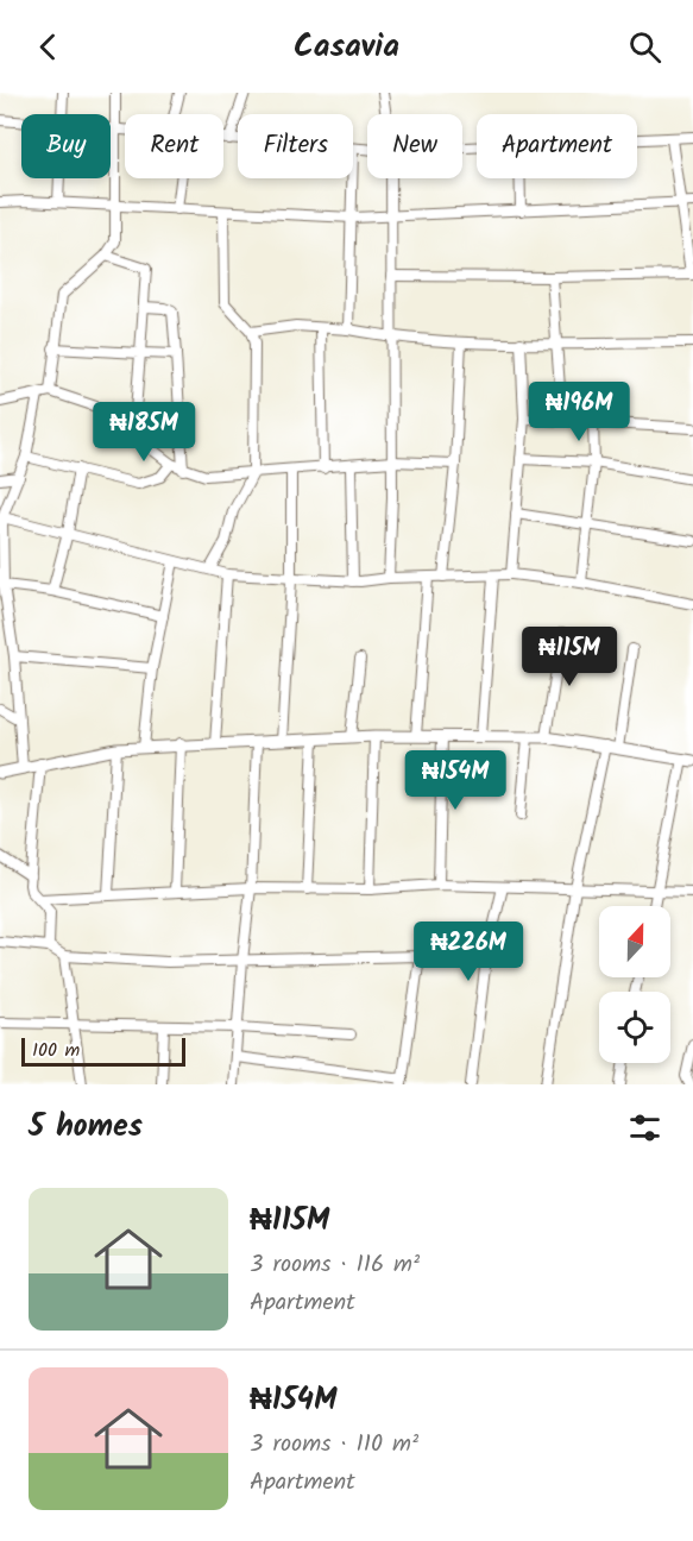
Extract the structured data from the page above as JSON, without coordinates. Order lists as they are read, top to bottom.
{
  "scale_bar": "100 m",
  "north": "top",
  "page": {
    "header": "Casavia",
    "chip": [
      "Buy",
      "Rent",
      "Filters",
      "New",
      "Apartment"
    ],
    "price": [
      "₦196M",
      "₦185M",
      "₦115M",
      "₦154M",
      "₦226M"
    ],
    "scale": "100 m",
    "heading": "5 homes",
    "list": [
      {
        "name": "₦115M",
        "note": "3 rooms · 116 m² · Apartment"
      },
      {
        "name": "₦154M",
        "note": "3 rooms · 110 m² · Apartment"
      }
    ]
  }
}
